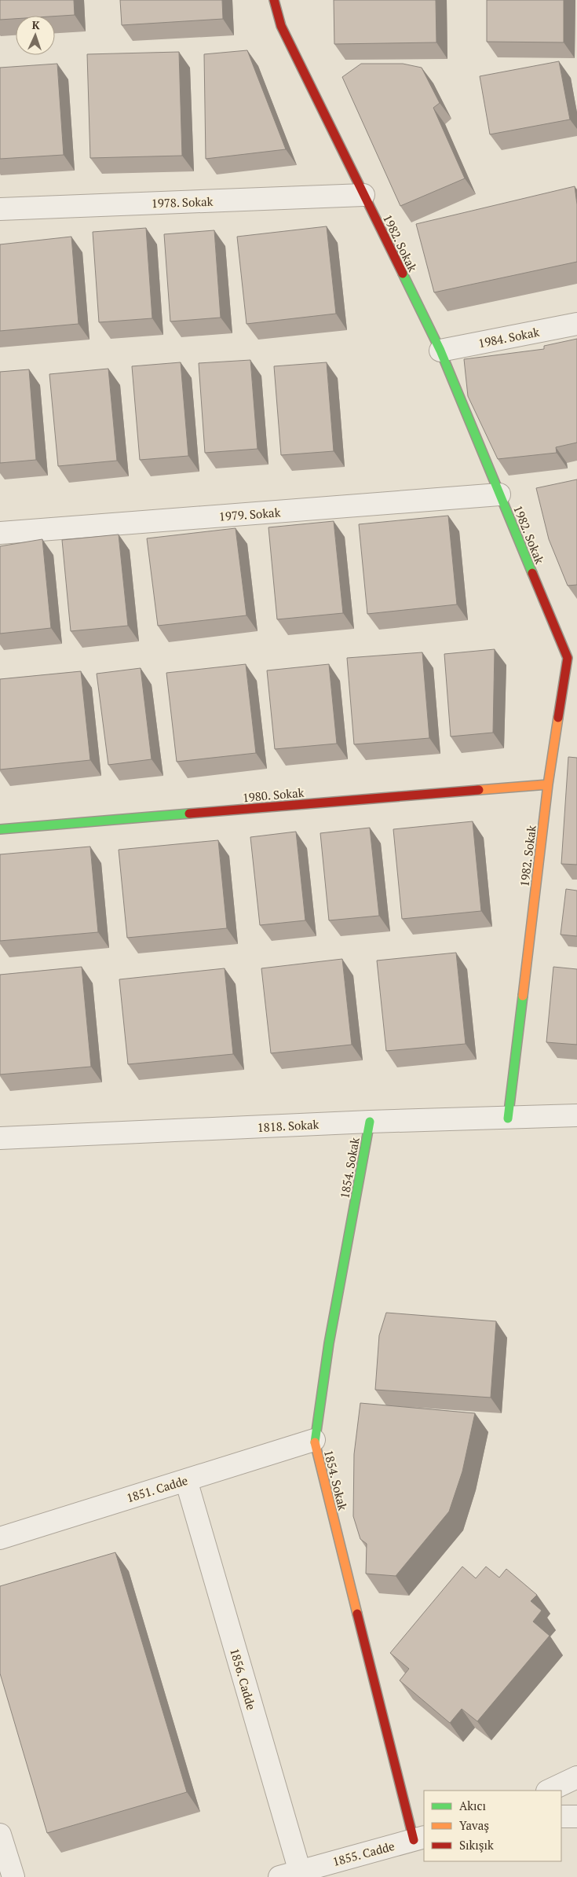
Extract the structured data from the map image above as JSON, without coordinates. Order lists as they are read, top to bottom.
{
  "streets": {
    "street": [
      "1978. Sokak",
      "1982. Sokak",
      "1984. Sokak",
      "1979. Sokak",
      "1980. Sokak",
      "1818. Sokak",
      "1854. Sokak",
      "1851. Cadde",
      "1856. Cadde",
      "1855. Cadde"
    ]
  },
  "crossings": [
    ["1978. Sokak", "1982. Sokak"],
    ["1982. Sokak", "1984. Sokak"],
    ["1982. Sokak", "1979. Sokak"],
    ["1982. Sokak", "1980. Sokak"],
    ["1982. Sokak", "1818. Sokak"],
    ["1818. Sokak", "1854. Sokak"],
    ["1854. Sokak", "1851. Cadde"],
    ["1854. Sokak", "1855. Cadde"],
    ["1851. Cadde", "1856. Cadde"],
    ["1856. Cadde", "1855. Cadde"]
  ],
  "legend": ["Akıcı", "Yavaş", "Sıkışık"],
  "north": "top"
}
